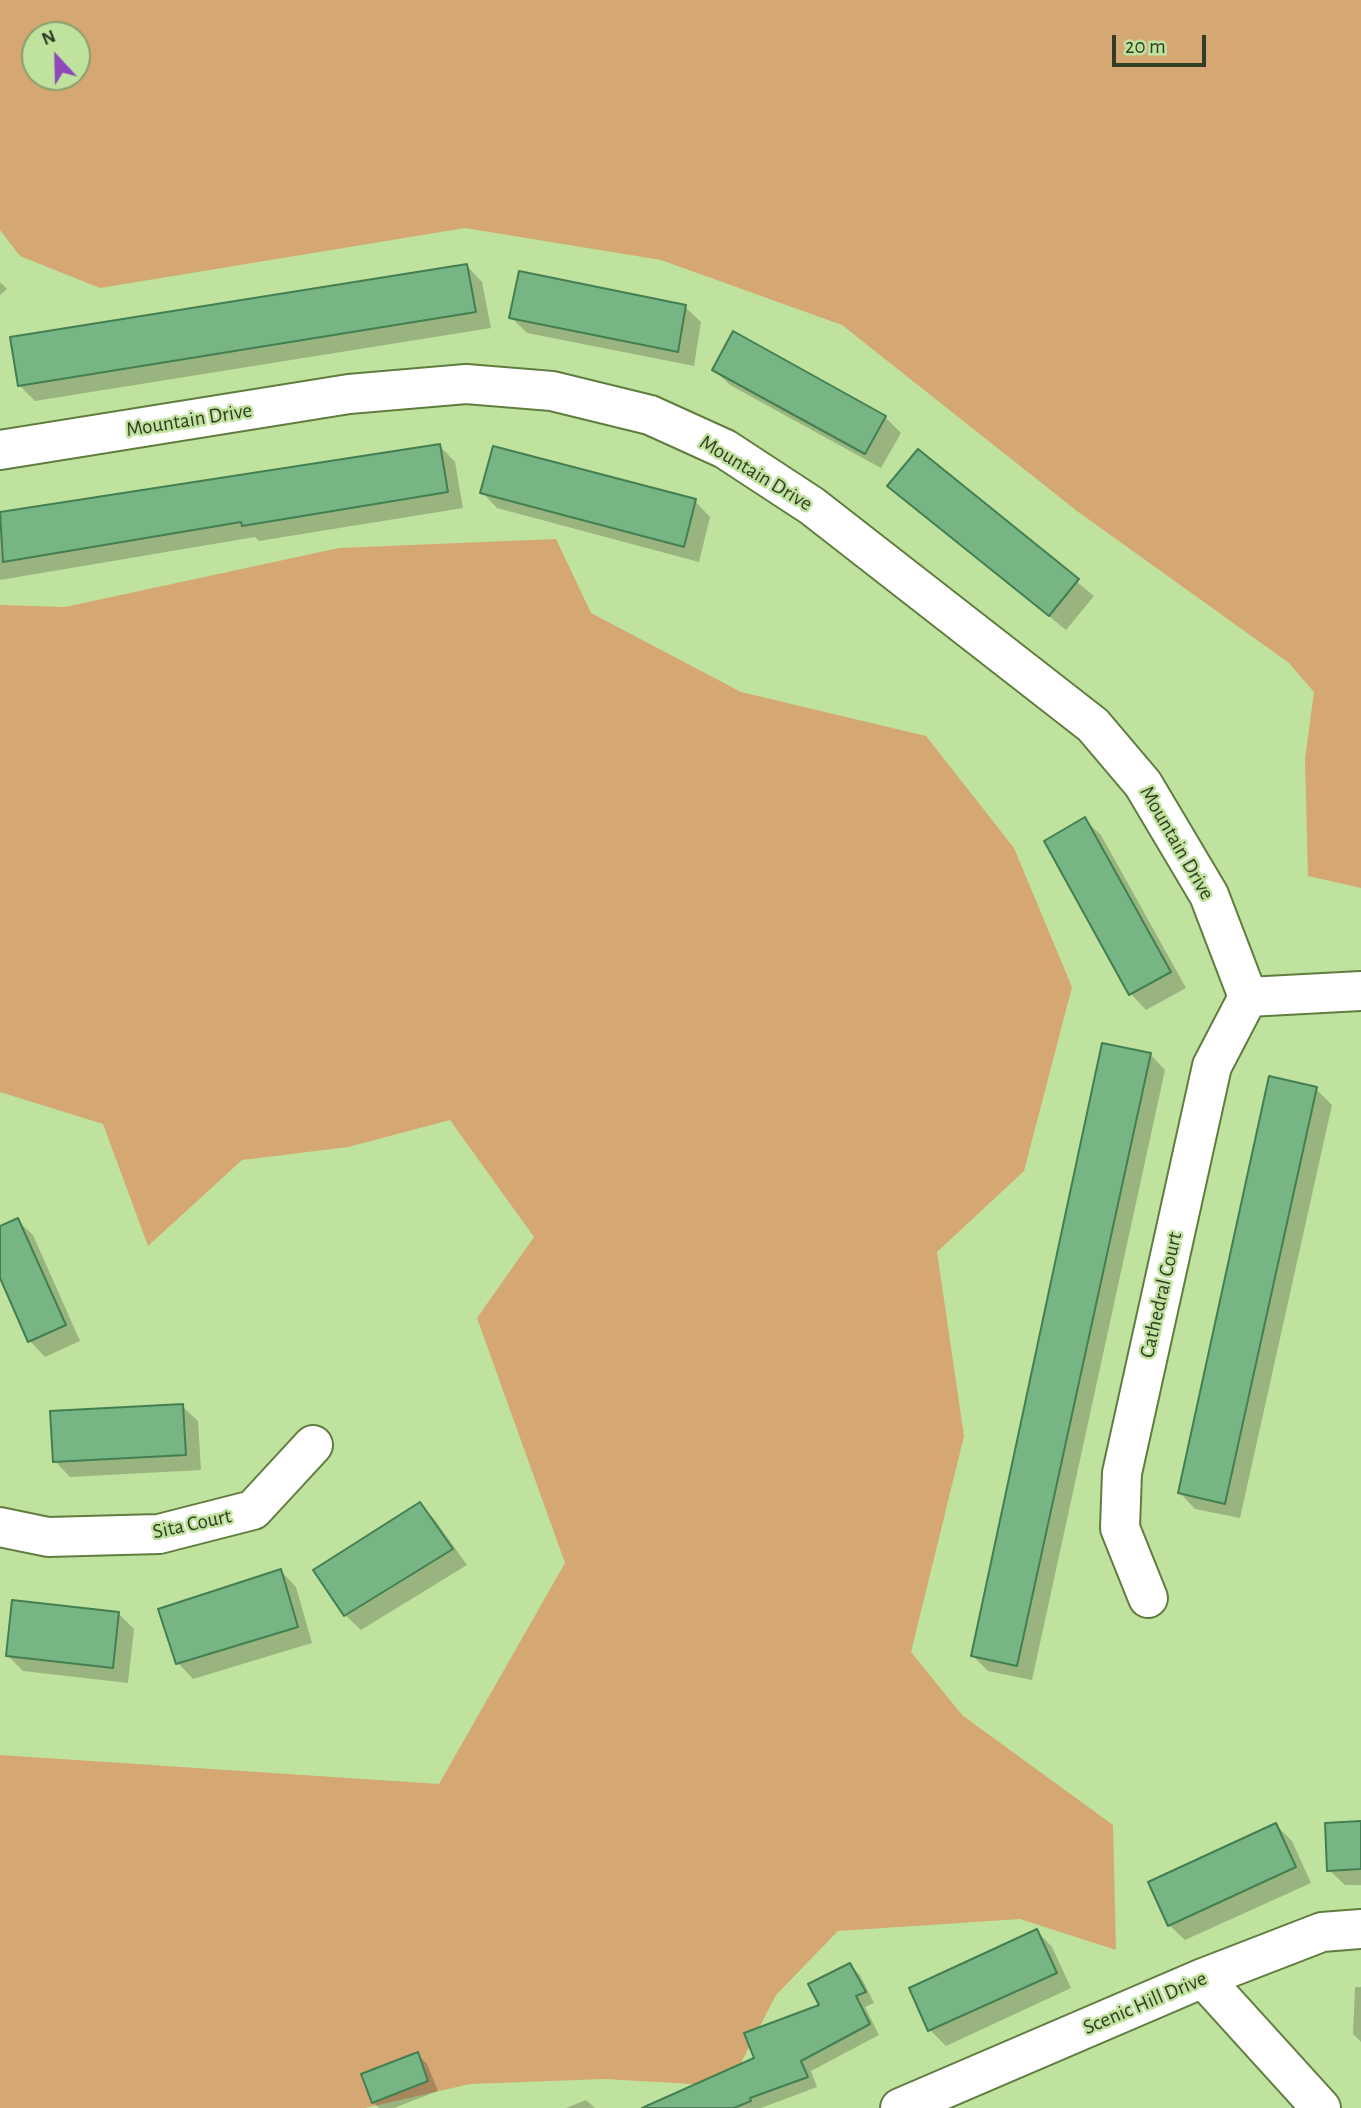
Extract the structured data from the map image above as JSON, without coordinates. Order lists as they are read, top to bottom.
{
  "streets": {
    "street": [
      "Mountain Drive",
      "Cathedral Court",
      "Sita Court",
      "Scenic Hill Drive"
    ]
  },
  "crossings": [
    ["Mountain Drive", "Cathedral Court"]
  ],
  "scale_bar": "20 m",
  "north": "top"
}
